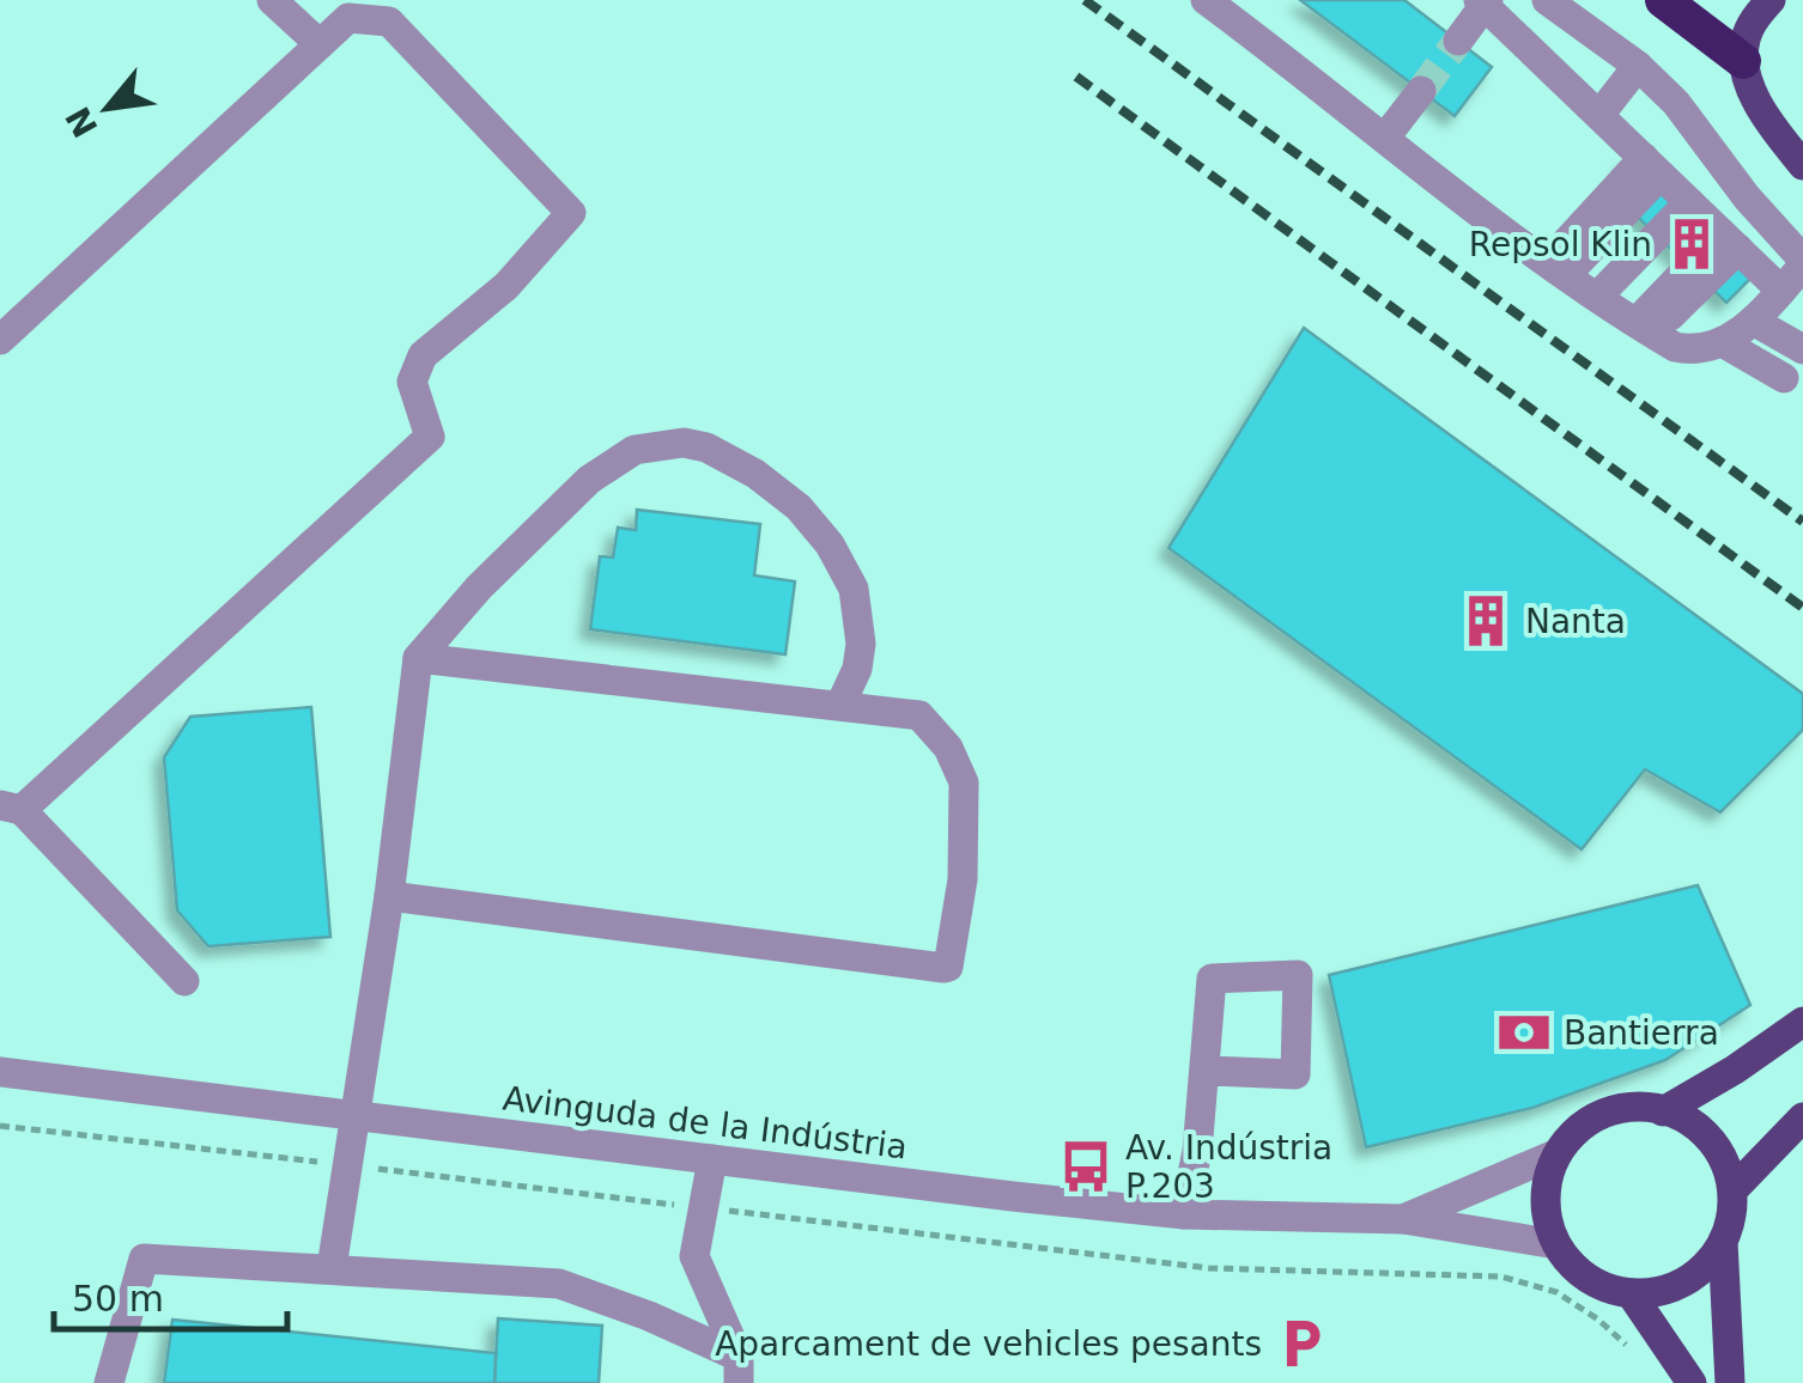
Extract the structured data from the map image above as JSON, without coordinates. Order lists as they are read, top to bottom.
{
  "streets": {
    "street": ["Avinguda de la Indústria"]
  },
  "places": {
    "building": ["Repsol Klin", "Nanta"],
    "bank": ["Bantierra"],
    "bus stop": ["Av. Indústria P.203"],
    "parking": ["Aparcament de vehicles pesants"]
  },
  "scale_bar": "50 m",
  "north": "bottom left"
}
